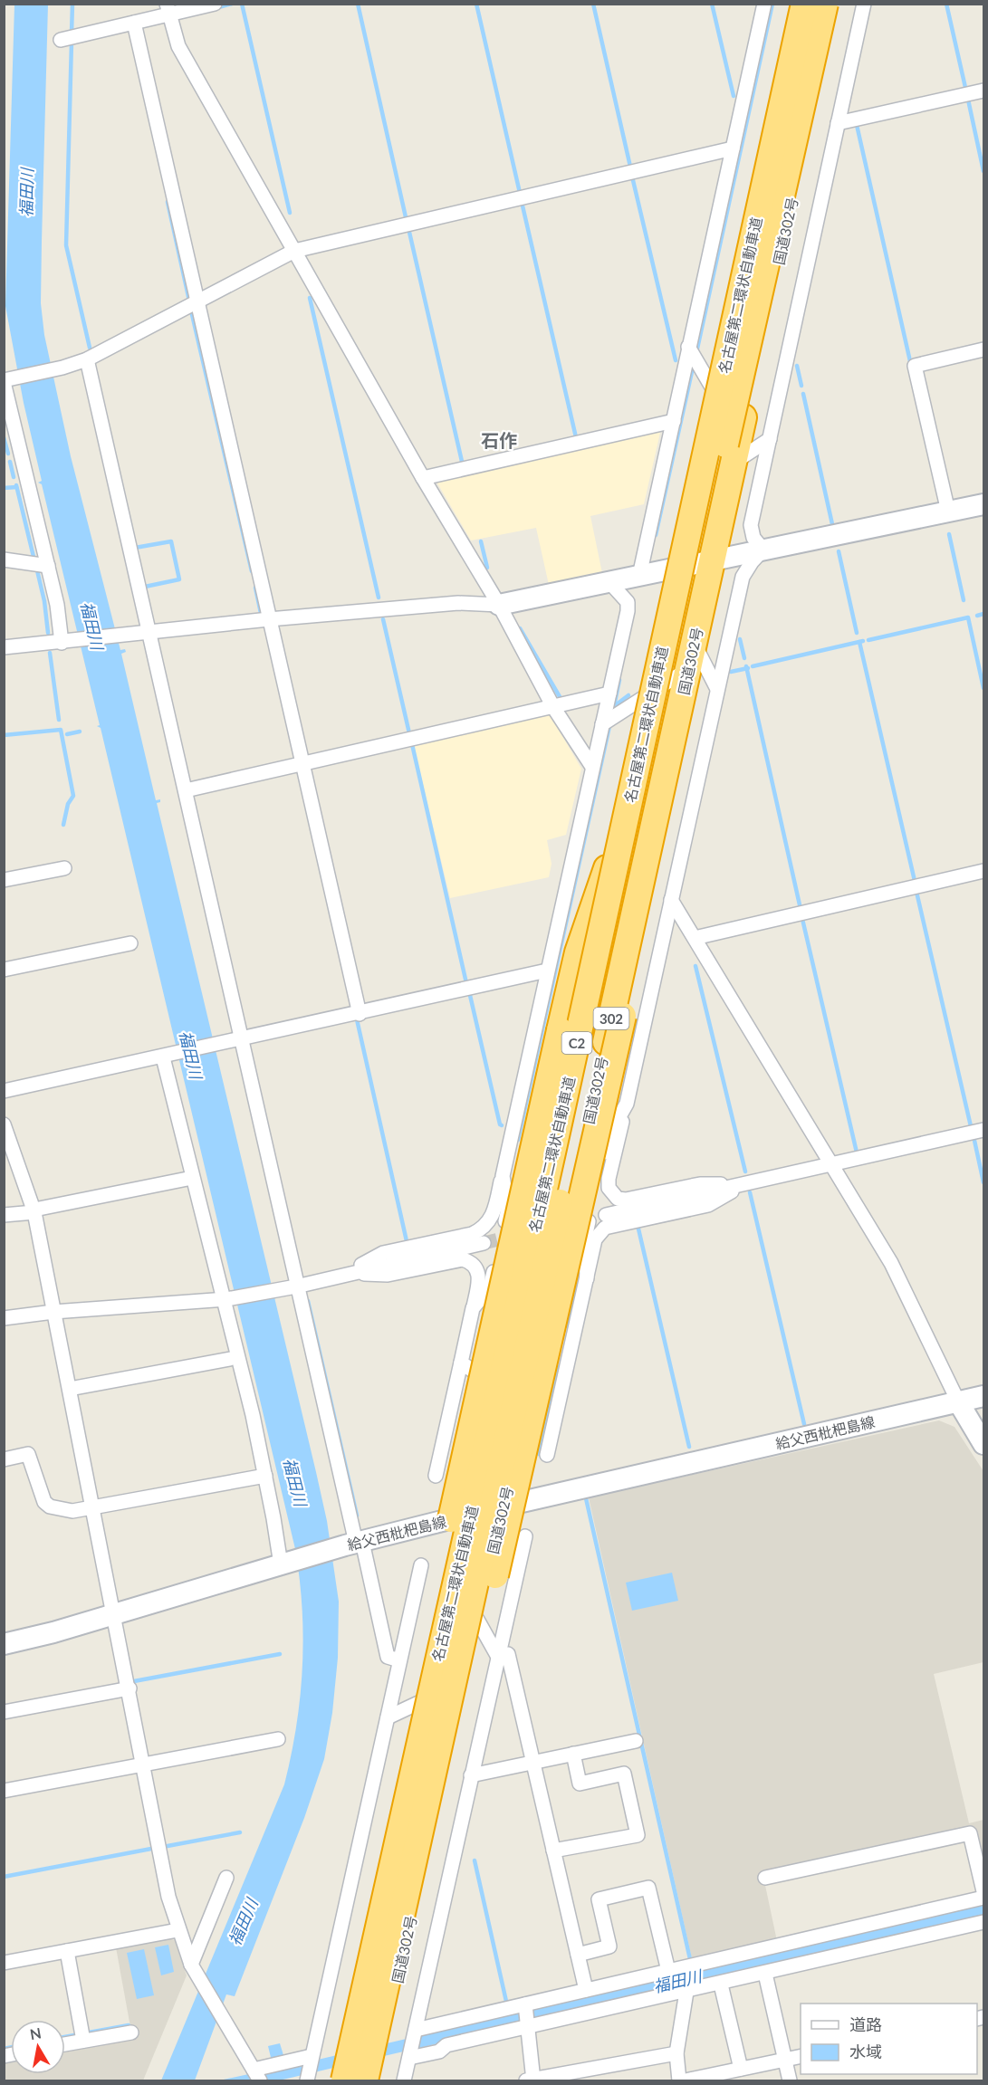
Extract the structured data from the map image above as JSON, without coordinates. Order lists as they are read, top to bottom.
{
  "streets": {
    "highway": [
      "国道302号",
      "名古屋第二環状自動車道",
      "302",
      "C2"
    ],
    "main road": ["給父西枇杷島線"]
  },
  "crossings": [
    ["国道302号", "名古屋第二環状自動車道"],
    ["国道302号", "給父西枇杷島線"]
  ],
  "districts": ["石作"],
  "water": ["福田川"],
  "legend": ["道路", "水域"],
  "north": "top"
}
